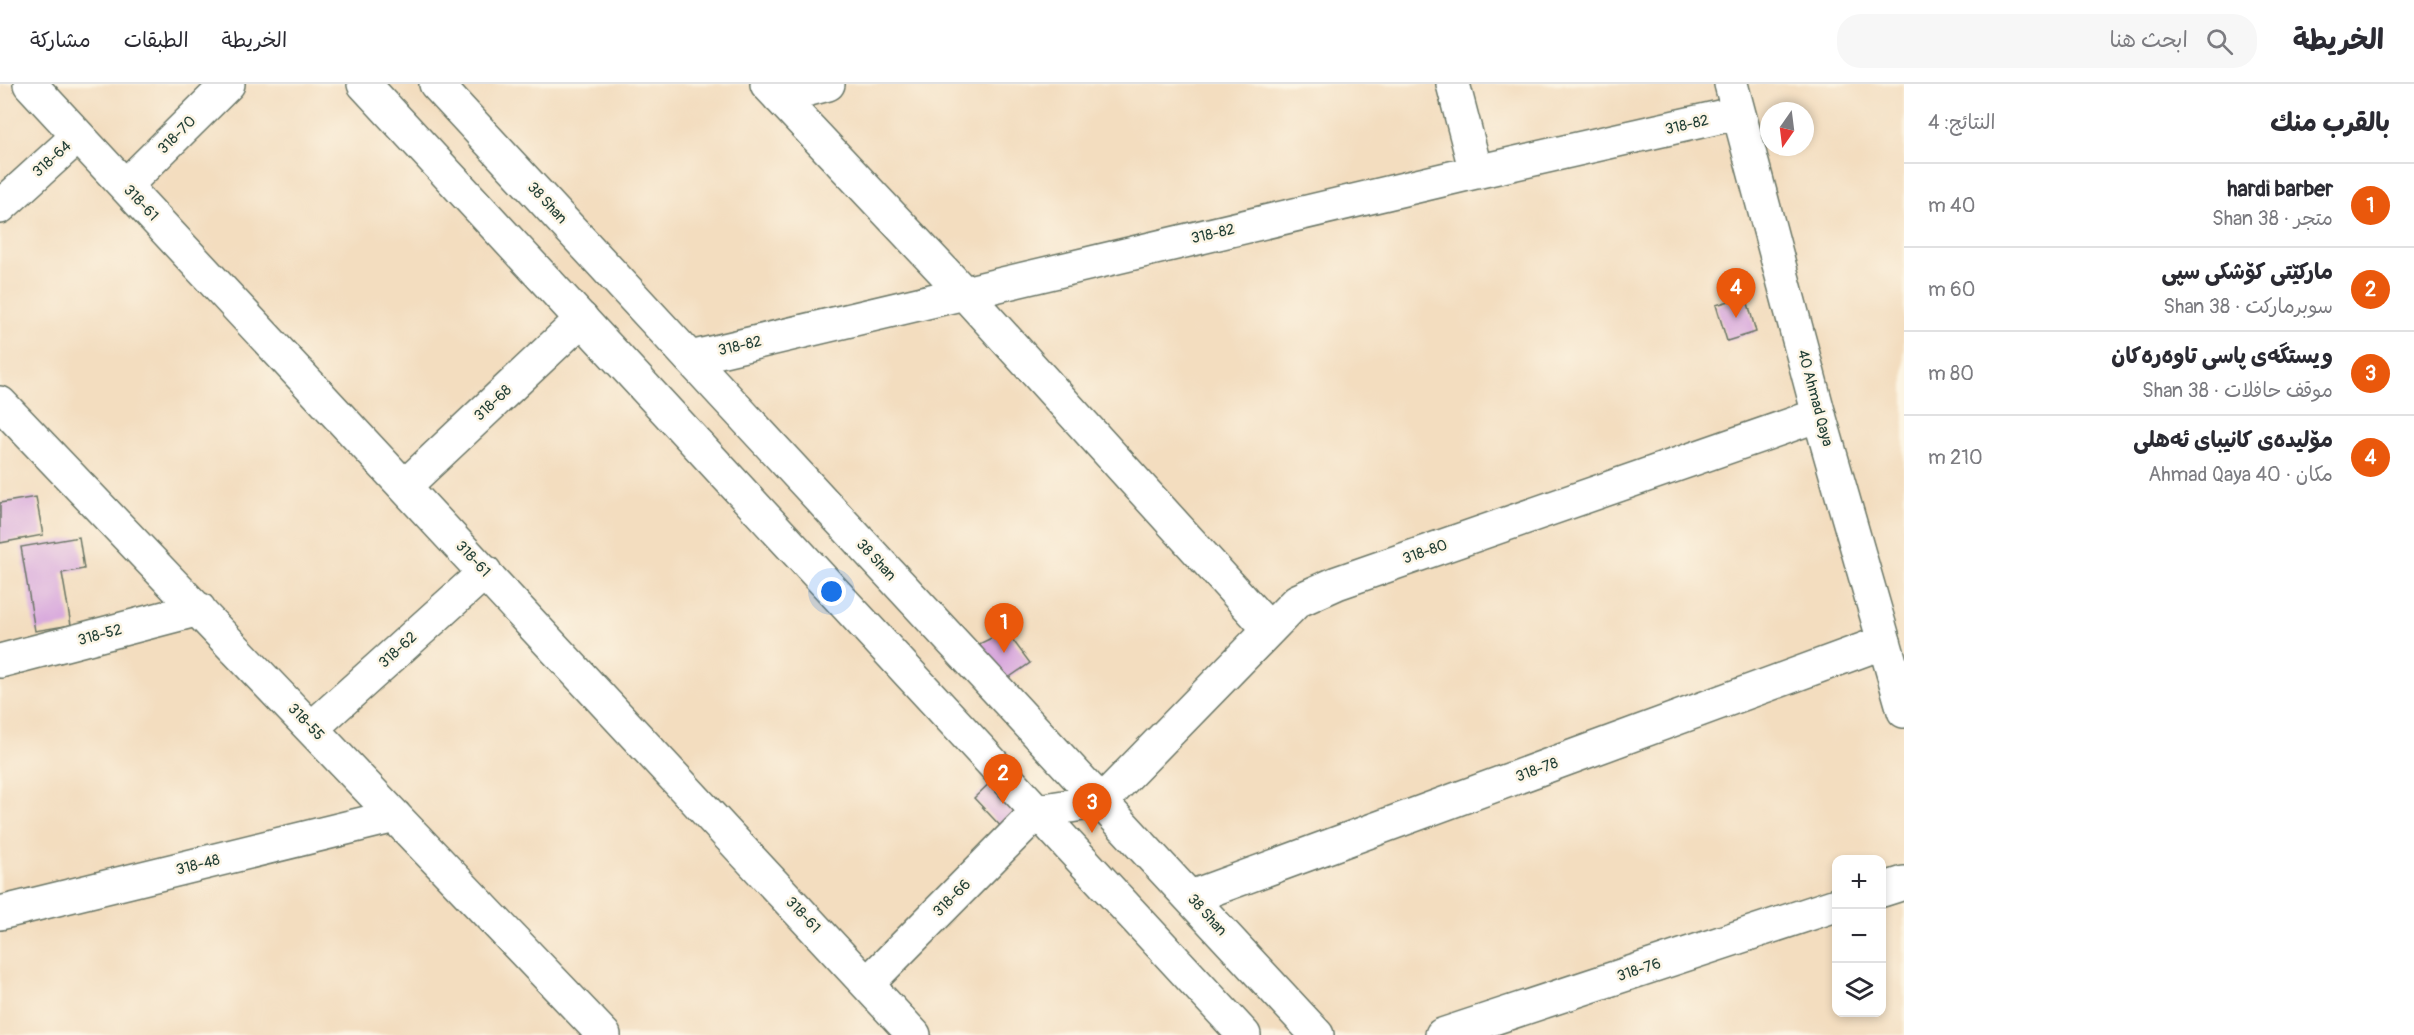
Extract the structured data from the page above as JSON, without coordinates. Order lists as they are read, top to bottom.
{
  "streets": {
    "street": [
      "318-82",
      "318-70",
      "318-64",
      "318-61",
      "38 Shan",
      "40 Ahmad Qaya",
      "318-68",
      "318-80",
      "318-52",
      "318-62",
      "318-55",
      "318-78",
      "318-48",
      "318-66",
      "318-76"
    ]
  },
  "crossings": [
    ["318-82", "38 Shan"],
    ["318-82", "40 Ahmad Qaya"],
    ["318-70", "318-61"],
    ["318-64", "318-61"],
    ["318-61", "318-68"],
    ["318-61", "318-62"],
    ["318-61", "318-66"],
    ["38 Shan", "318-80"],
    ["38 Shan", "318-78"],
    ["40 Ahmad Qaya", "318-80"],
    ["40 Ahmad Qaya", "318-78"],
    ["318-52", "318-55"],
    ["318-62", "318-55"],
    ["318-55", "318-48"]
  ],
  "north": "bottom",
  "page": {
    "header": "الخريطة",
    "search": "ابحث هنا",
    "nav": ["الخريطة", "الطبقات", "مشاركة"],
    "heading": ["بالقرب منك", "النتائج: 4"],
    "list": [
      {
        "mark": "1",
        "name": "hardi barber",
        "note": "متجر · 38 Shan",
        "value": "40 m"
      },
      {
        "mark": "2",
        "name": "مارکێتی کۆشکی سپی",
        "note": "سوبرماركت · 38 Shan",
        "value": "60 m"
      },
      {
        "mark": "3",
        "name": "ویستگەی پاسی تاوەرەکان",
        "note": "موقف حافلات · 38 Shan",
        "value": "80 m"
      },
      {
        "mark": "4",
        "name": "مۆلیدەی کانیبای ئەهلی",
        "note": "مكان · 40 Ahmad Qaya",
        "value": "210 m"
      }
    ],
    "pins": [
      "4",
      "1",
      "2",
      "3"
    ],
    "map_buttons": ["+", "−"]
  }
}
